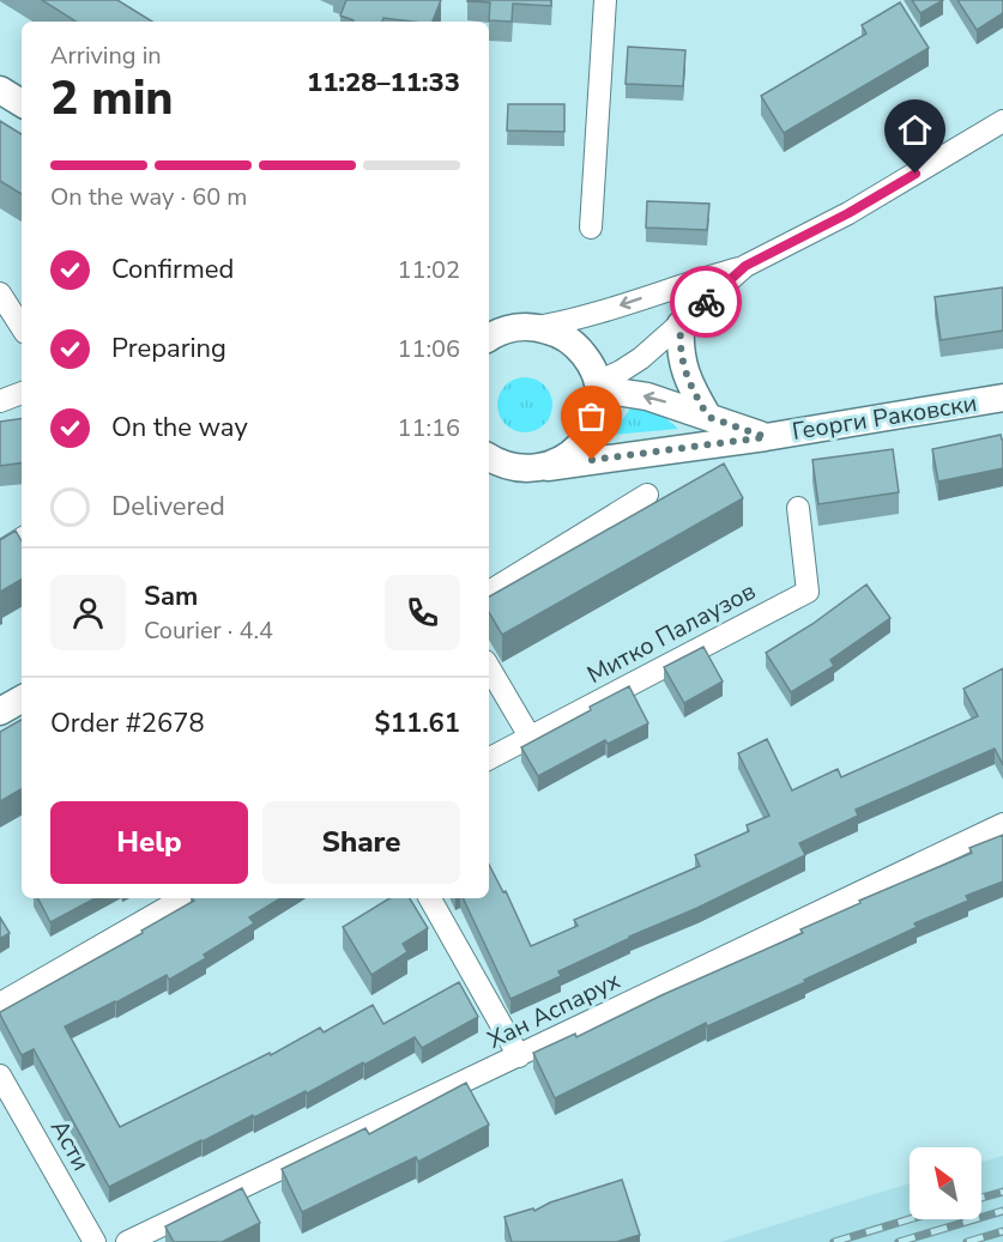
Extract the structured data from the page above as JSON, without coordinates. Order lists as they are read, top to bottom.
{
  "streets": {
    "street": [
      "Георги Раковски",
      "Митко Палаузов",
      "Хан Аспарух",
      "Асти"
    ]
  },
  "north": "top left",
  "page": {
    "heading": ["2 min", "Arriving in", "11:28–11:33"],
    "panel": [
      "Sam",
      "Courier · 4.4",
      "Order #2678",
      "$11.61"
    ],
    "bar": "On the way · 60 m",
    "list": [
      ["Confirmed", "11:02"],
      ["Preparing", "11:06"],
      ["On the way", "11:16"],
      "Delivered"
    ],
    "buttons": ["Help", "Share"]
  }
}
